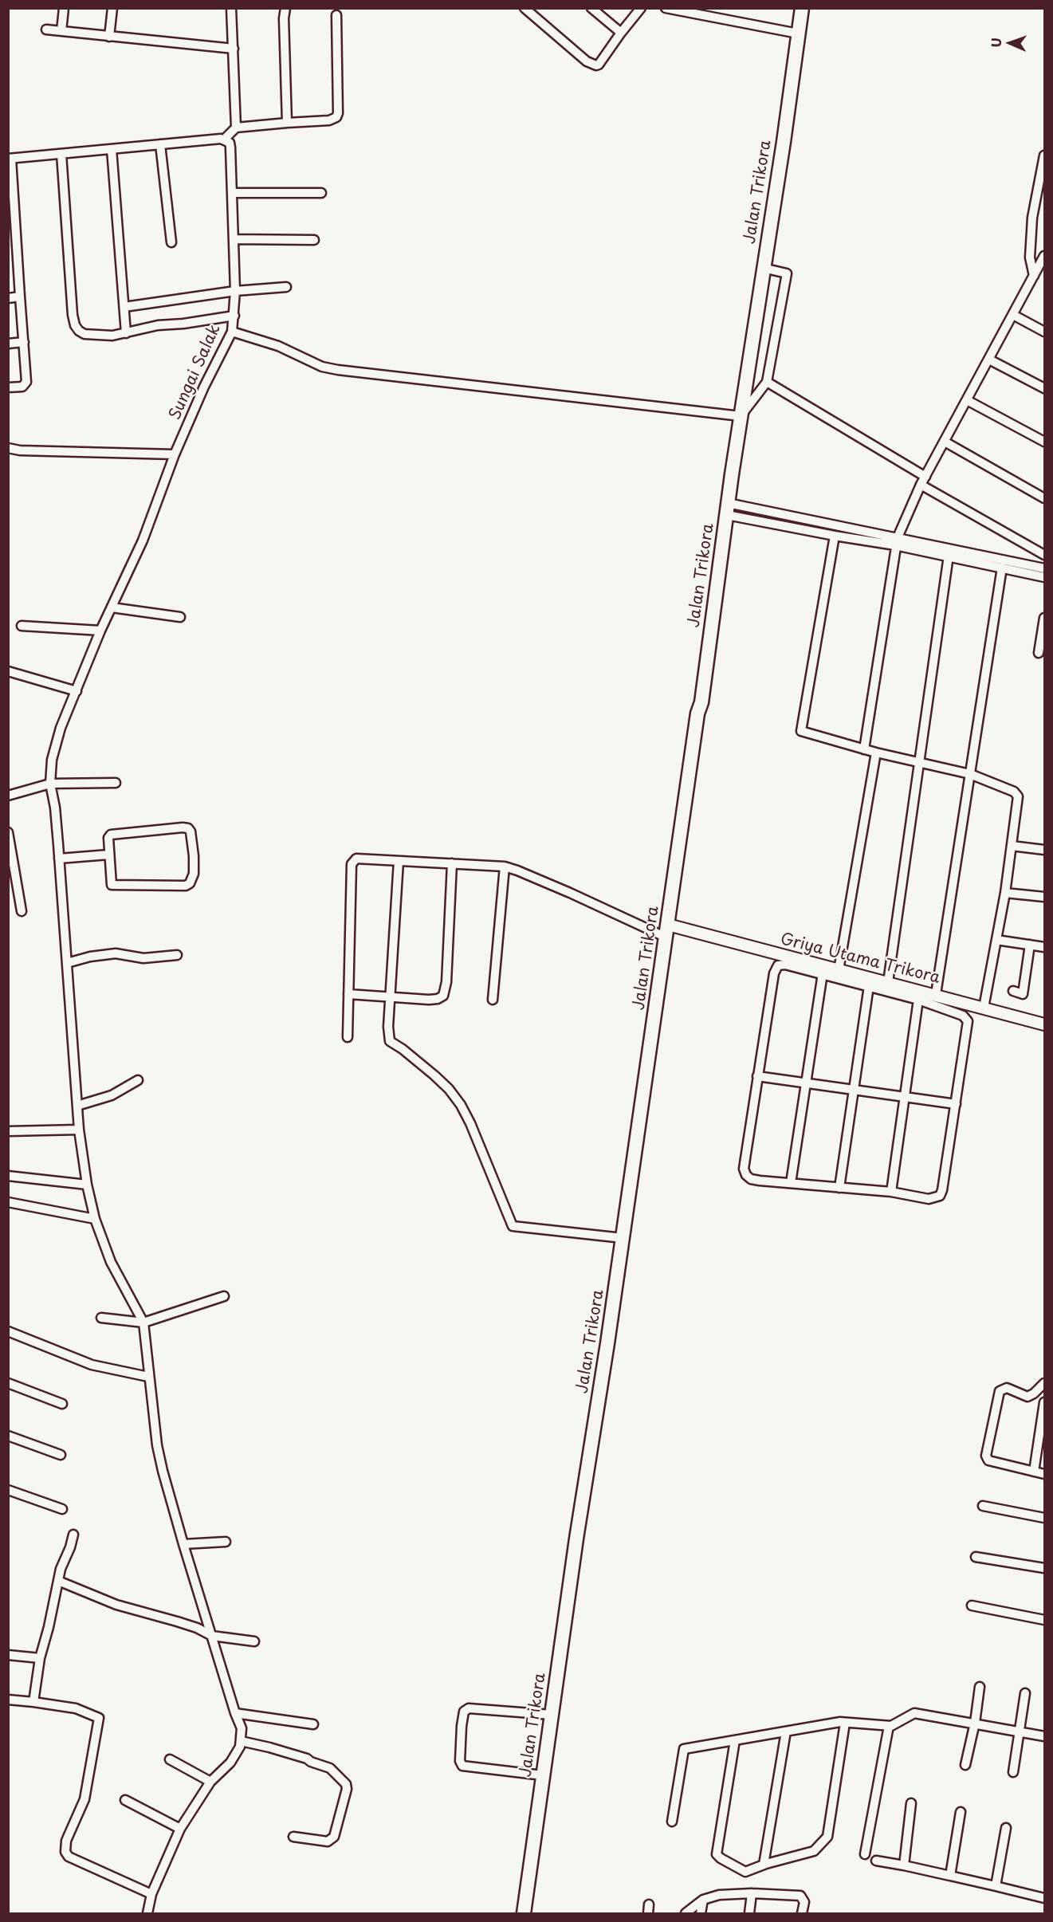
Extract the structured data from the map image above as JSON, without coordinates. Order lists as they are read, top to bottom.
{
  "streets": {
    "main road": ["Jalan Trikora"],
    "street": ["Sungai Salak", "Griya Utama Trikora"]
  },
  "crossings": [
    ["Jalan Trikora", "Griya Utama Trikora"]
  ],
  "north": "left"
}
